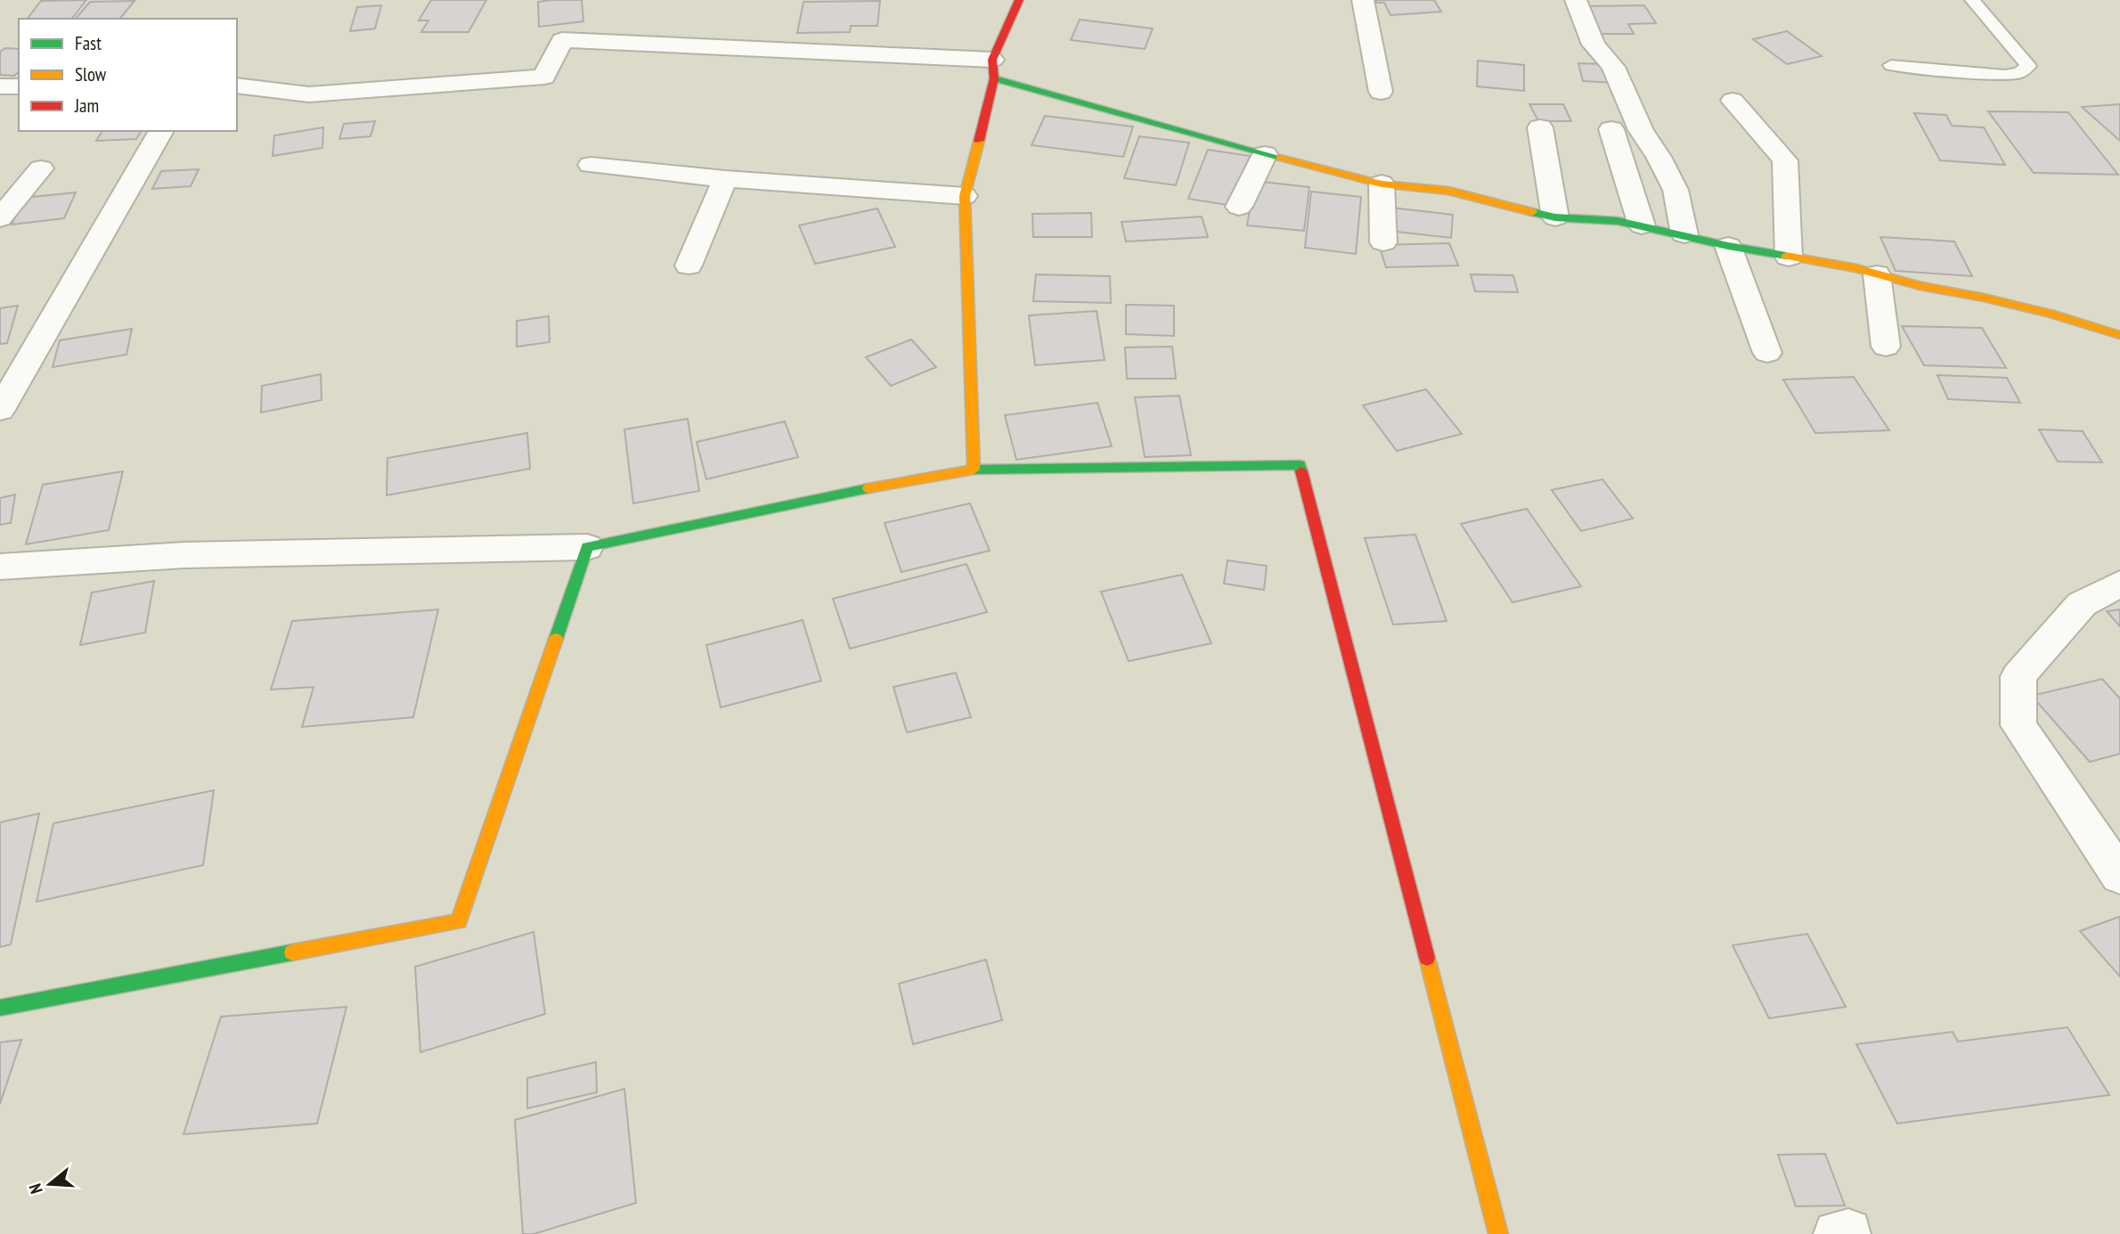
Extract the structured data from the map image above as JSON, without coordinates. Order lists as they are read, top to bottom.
{
  "legend": ["Fast", "Slow", "Jam"],
  "north": "left"
}
